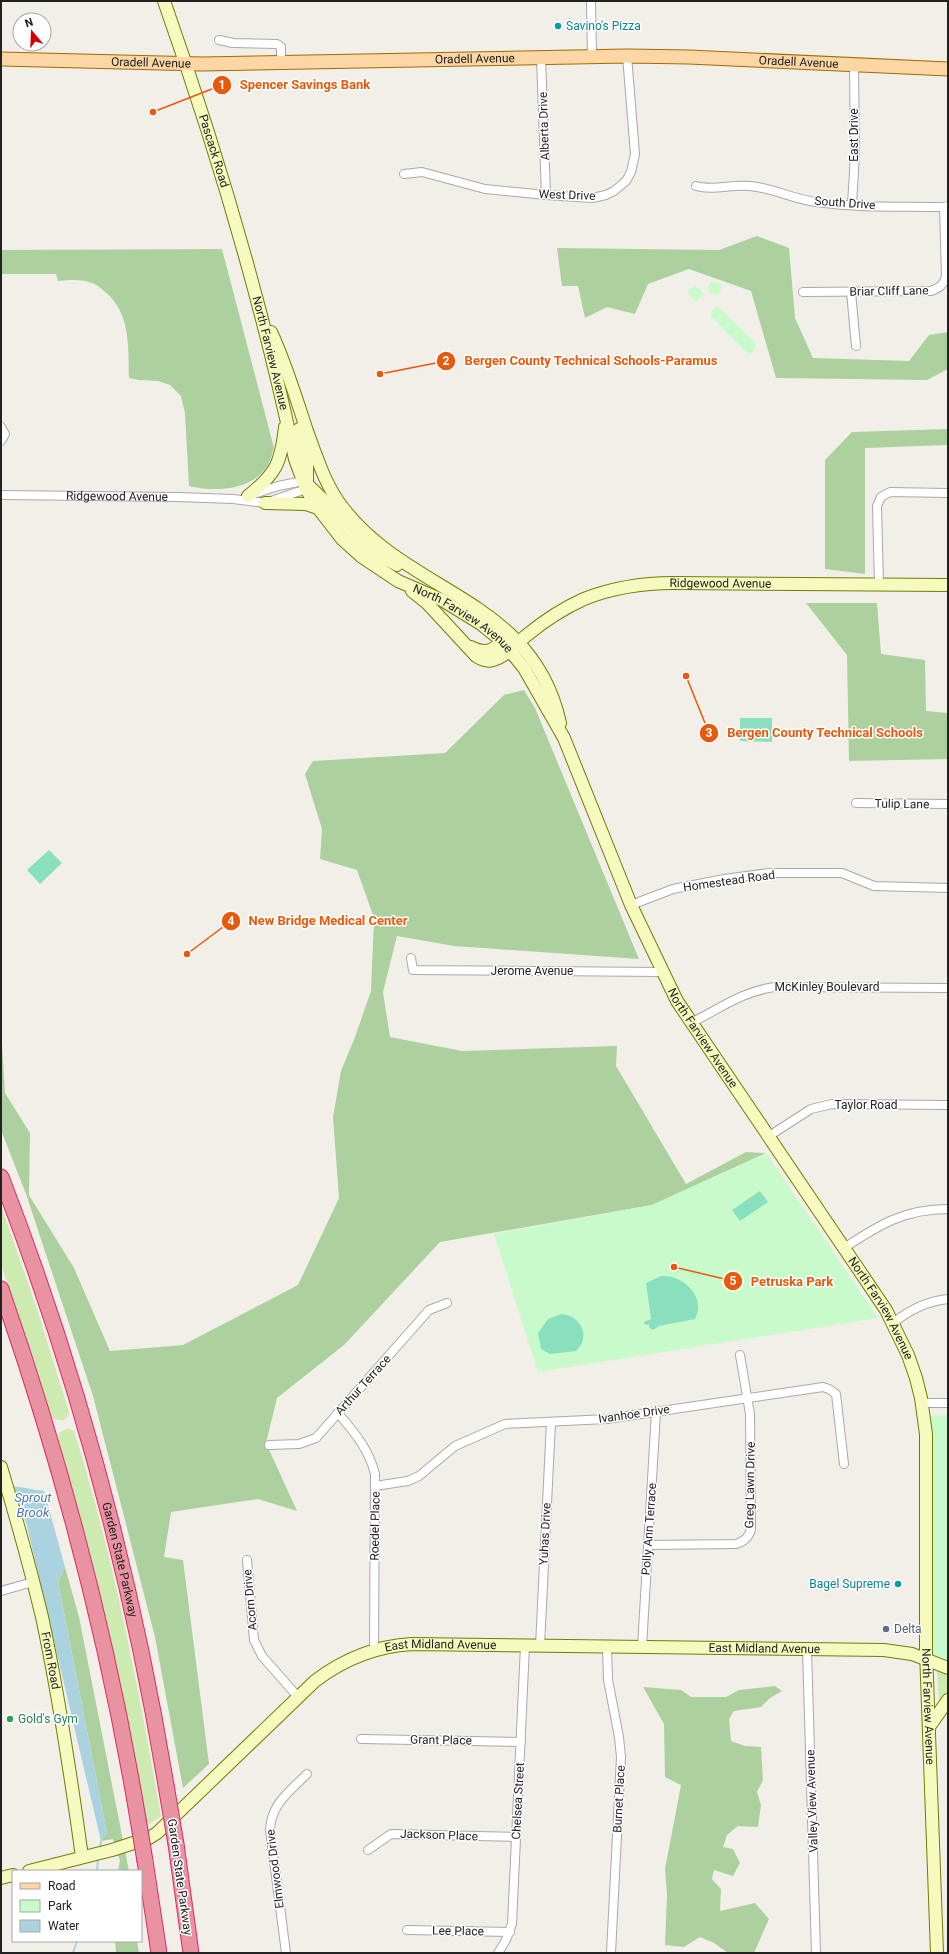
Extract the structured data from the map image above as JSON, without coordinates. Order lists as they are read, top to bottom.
{
  "streets": {
    "highway": ["Garden State Parkway"],
    "main road": ["Oradell Avenue"],
    "street": [
      "Alberta Drive",
      "East Drive",
      "Pascack Road",
      "West Drive",
      "South Drive",
      "Briar Cliff Lane",
      "North Farview Avenue",
      "Ridgewood Avenue",
      "Tulip Lane",
      "Homestead Road",
      "Jerome Avenue",
      "McKinley Boulevard",
      "Taylor Road",
      "Arthur Terrace",
      "Ivanhoe Drive",
      "Greg Lawn Drive",
      "Roedel Place",
      "Polly Ann Terrace",
      "Yuhas Drive",
      "Acorn Drive",
      "East Midland Avenue",
      "From Road",
      "Grant Place",
      "Burnet Place",
      "Chelsea Street",
      "Valley View Avenue",
      "Jackson Place",
      "Elmwood Drive",
      "Lee Place"
    ]
  },
  "crossings": [
    ["Oradell Avenue", "Alberta Drive"],
    ["Oradell Avenue", "East Drive"],
    ["Oradell Avenue", "Pascack Road"],
    ["Oradell Avenue", "West Drive"],
    ["Alberta Drive", "West Drive"],
    ["East Drive", "South Drive"],
    ["Pascack Road", "North Farview Avenue"],
    ["South Drive", "Briar Cliff Lane"],
    ["North Farview Avenue", "Ridgewood Avenue"],
    ["North Farview Avenue", "Homestead Road"],
    ["North Farview Avenue", "Jerome Avenue"],
    ["North Farview Avenue", "McKinley Boulevard"],
    ["North Farview Avenue", "Taylor Road"],
    ["North Farview Avenue", "East Midland Avenue"],
    ["Arthur Terrace", "Roedel Place"],
    ["Ivanhoe Drive", "Greg Lawn Drive"],
    ["Ivanhoe Drive", "Roedel Place"],
    ["Ivanhoe Drive", "Polly Ann Terrace"],
    ["Ivanhoe Drive", "Yuhas Drive"],
    ["Greg Lawn Drive", "Polly Ann Terrace"],
    ["Roedel Place", "East Midland Avenue"],
    ["Polly Ann Terrace", "East Midland Avenue"],
    ["Yuhas Drive", "East Midland Avenue"],
    ["Acorn Drive", "East Midland Avenue"],
    ["East Midland Avenue", "From Road"],
    ["East Midland Avenue", "Burnet Place"],
    ["East Midland Avenue", "Chelsea Street"],
    ["East Midland Avenue", "Valley View Avenue"],
    ["Grant Place", "Chelsea Street"],
    ["Chelsea Street", "Jackson Place"],
    ["Chelsea Street", "Lee Place"]
  ],
  "water": ["Sprout Brook"],
  "places": [
    "Savino's Pizza",
    "Spencer Savings Bank",
    "Bergen County Technical Schools-Paramus",
    "Bergen County Technical Schools",
    "New Bridge Medical Center",
    "Petruska Park",
    "Bagel Supreme",
    "Delta",
    "Gold's Gym"
  ],
  "legend": ["Road", "Park", "Water"],
  "north": "top"
}
